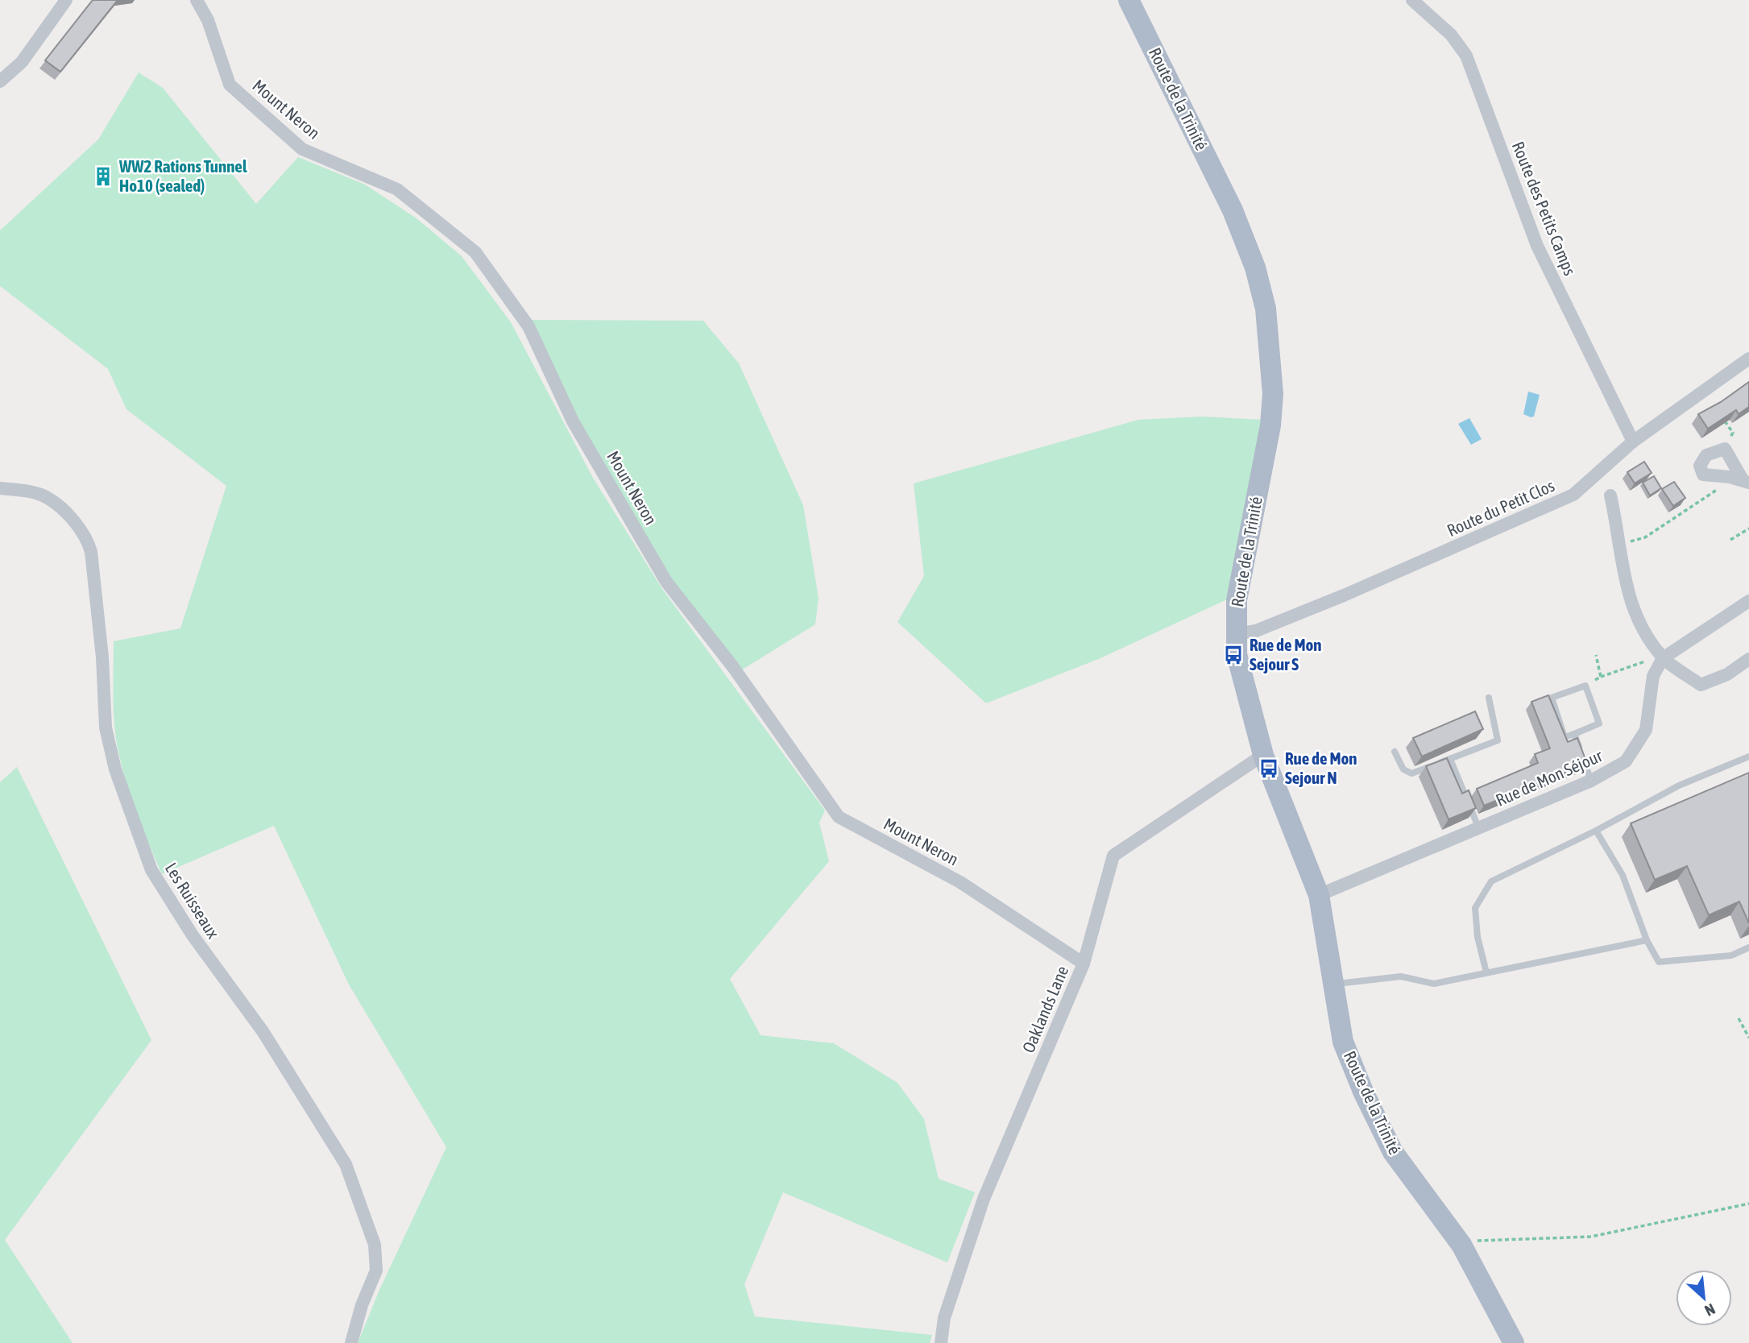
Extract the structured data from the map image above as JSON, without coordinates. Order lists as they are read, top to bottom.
{
  "streets": {
    "main road": ["Route de la Trinité"],
    "street": [
      "Mount Neron",
      "Route des Petits Camps",
      "Route du Petit Clos",
      "Rue de Mon Séjour",
      "Les Ruisseaux",
      "Oaklands Lane"
    ]
  },
  "crossings": [
    ["Route de la Trinité", "Route du Petit Clos"],
    ["Route de la Trinité", "Rue de Mon Séjour"],
    ["Route de la Trinité", "Oaklands Lane"],
    ["Mount Neron", "Oaklands Lane"],
    ["Route des Petits Camps", "Route du Petit Clos"]
  ],
  "places": {
    "building": ["WW2 Rations Tunnel Ho10 (sealed)"],
    "bus stop": ["Rue de Mon Sejour S", "Rue de Mon Sejour N"]
  },
  "north": "bottom right"
}
